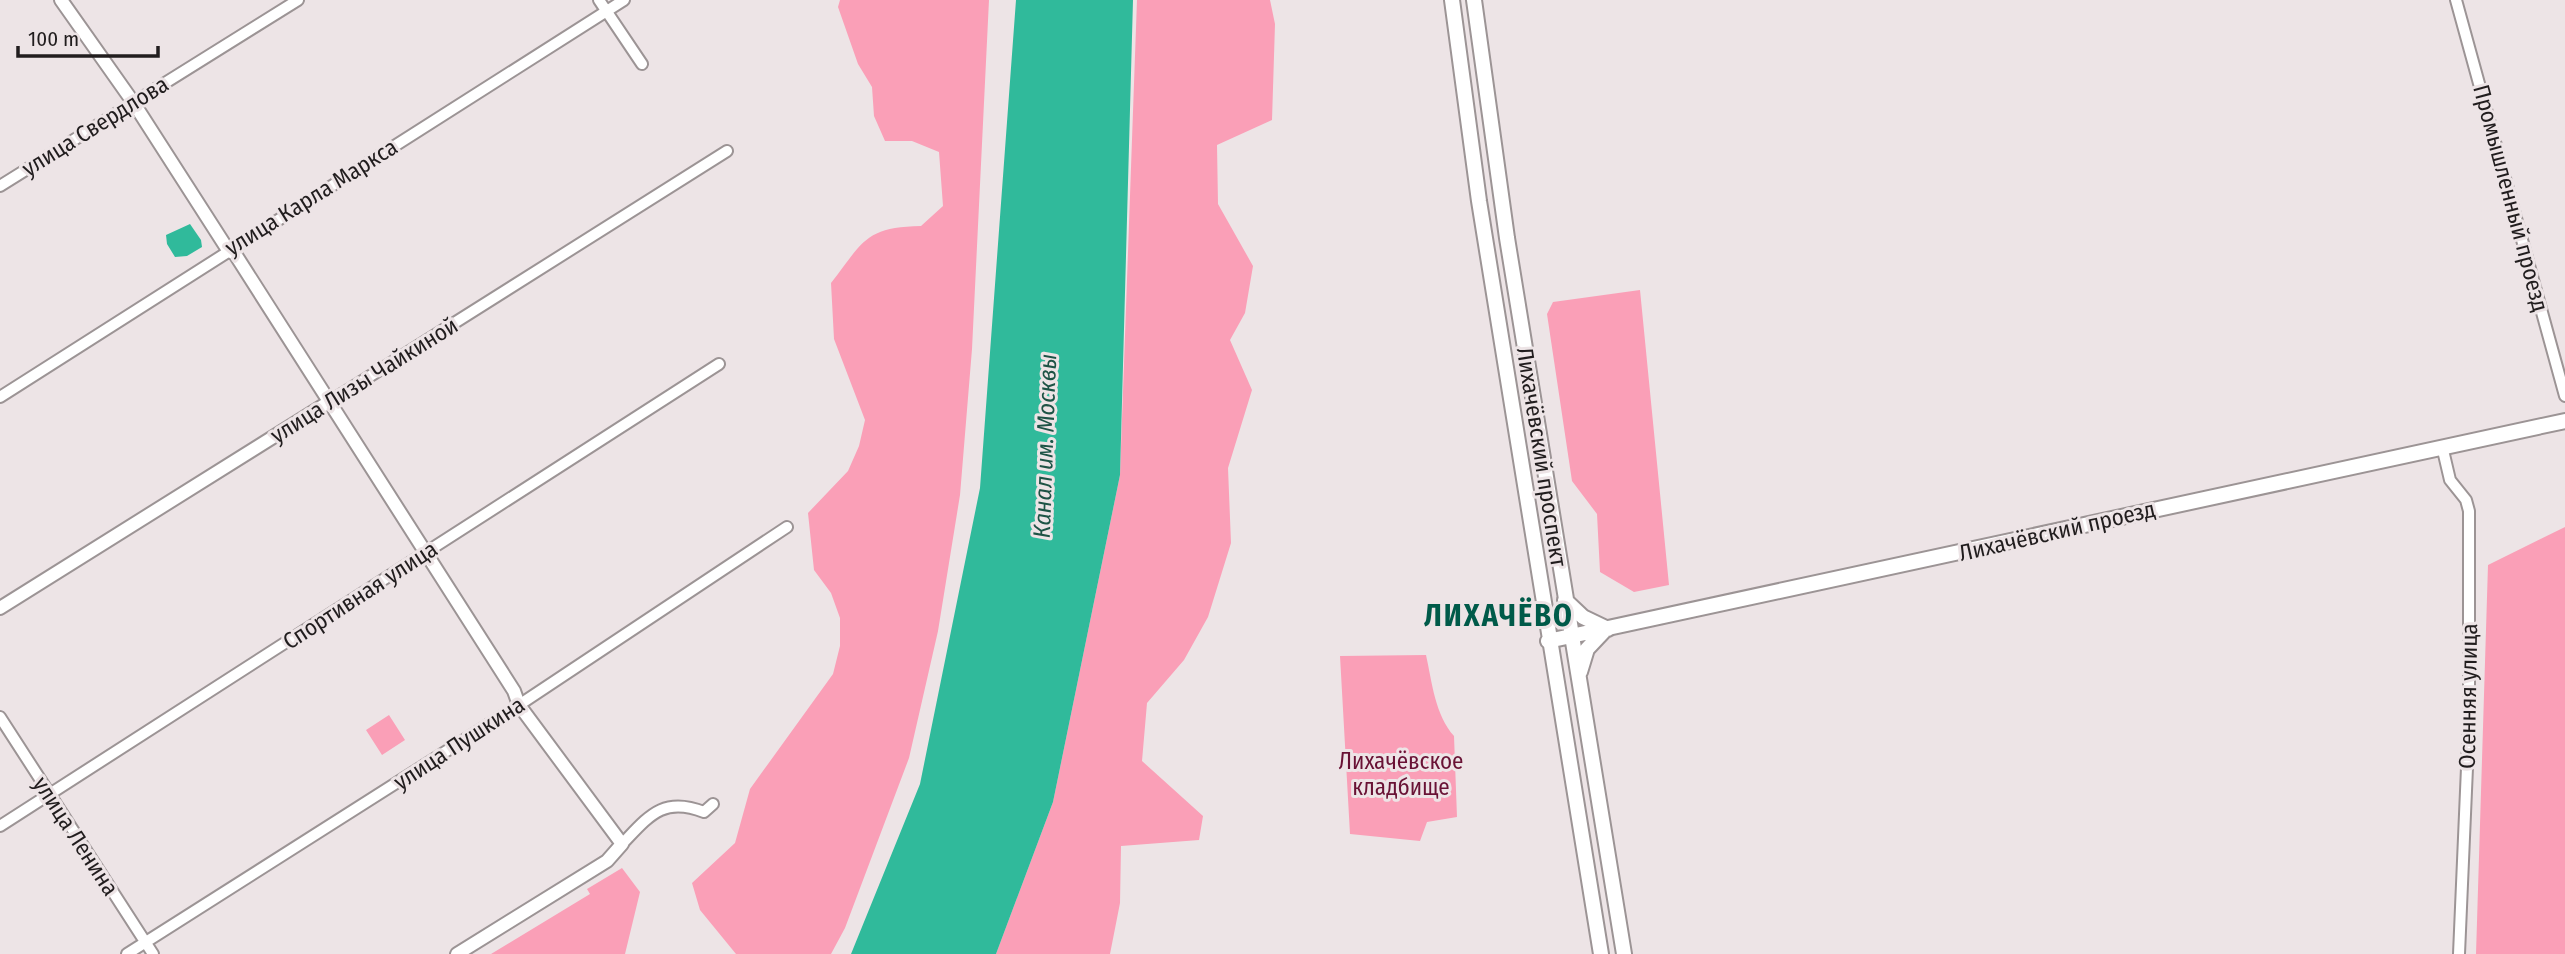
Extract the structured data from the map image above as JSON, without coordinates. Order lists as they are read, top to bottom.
{
  "streets": {
    "main road": ["Лихачёвский проспект", "Лихачёвский проезд"],
    "street": [
      "улица Свердлова",
      "улица Карла Маркса",
      "Промышленный проезд",
      "улица Лизы Чайкиной",
      "Спортивная улица",
      "Осенняя улица",
      "улица Пушкина",
      "улица Ленина"
    ]
  },
  "crossings": [
    ["Лихачёвский проспект", "Лихачёвский проезд"],
    ["Лихачёвский проезд", "Осенняя улица"],
    ["Спортивная улица", "улица Ленина"],
    ["улица Пушкина", "улица Ленина"]
  ],
  "districts": ["ЛИХАЧЁВО"],
  "water": ["Канал им. Москвы"],
  "parks": ["Лихачёвское кладбище"],
  "scale_bar": "100 m"
}
